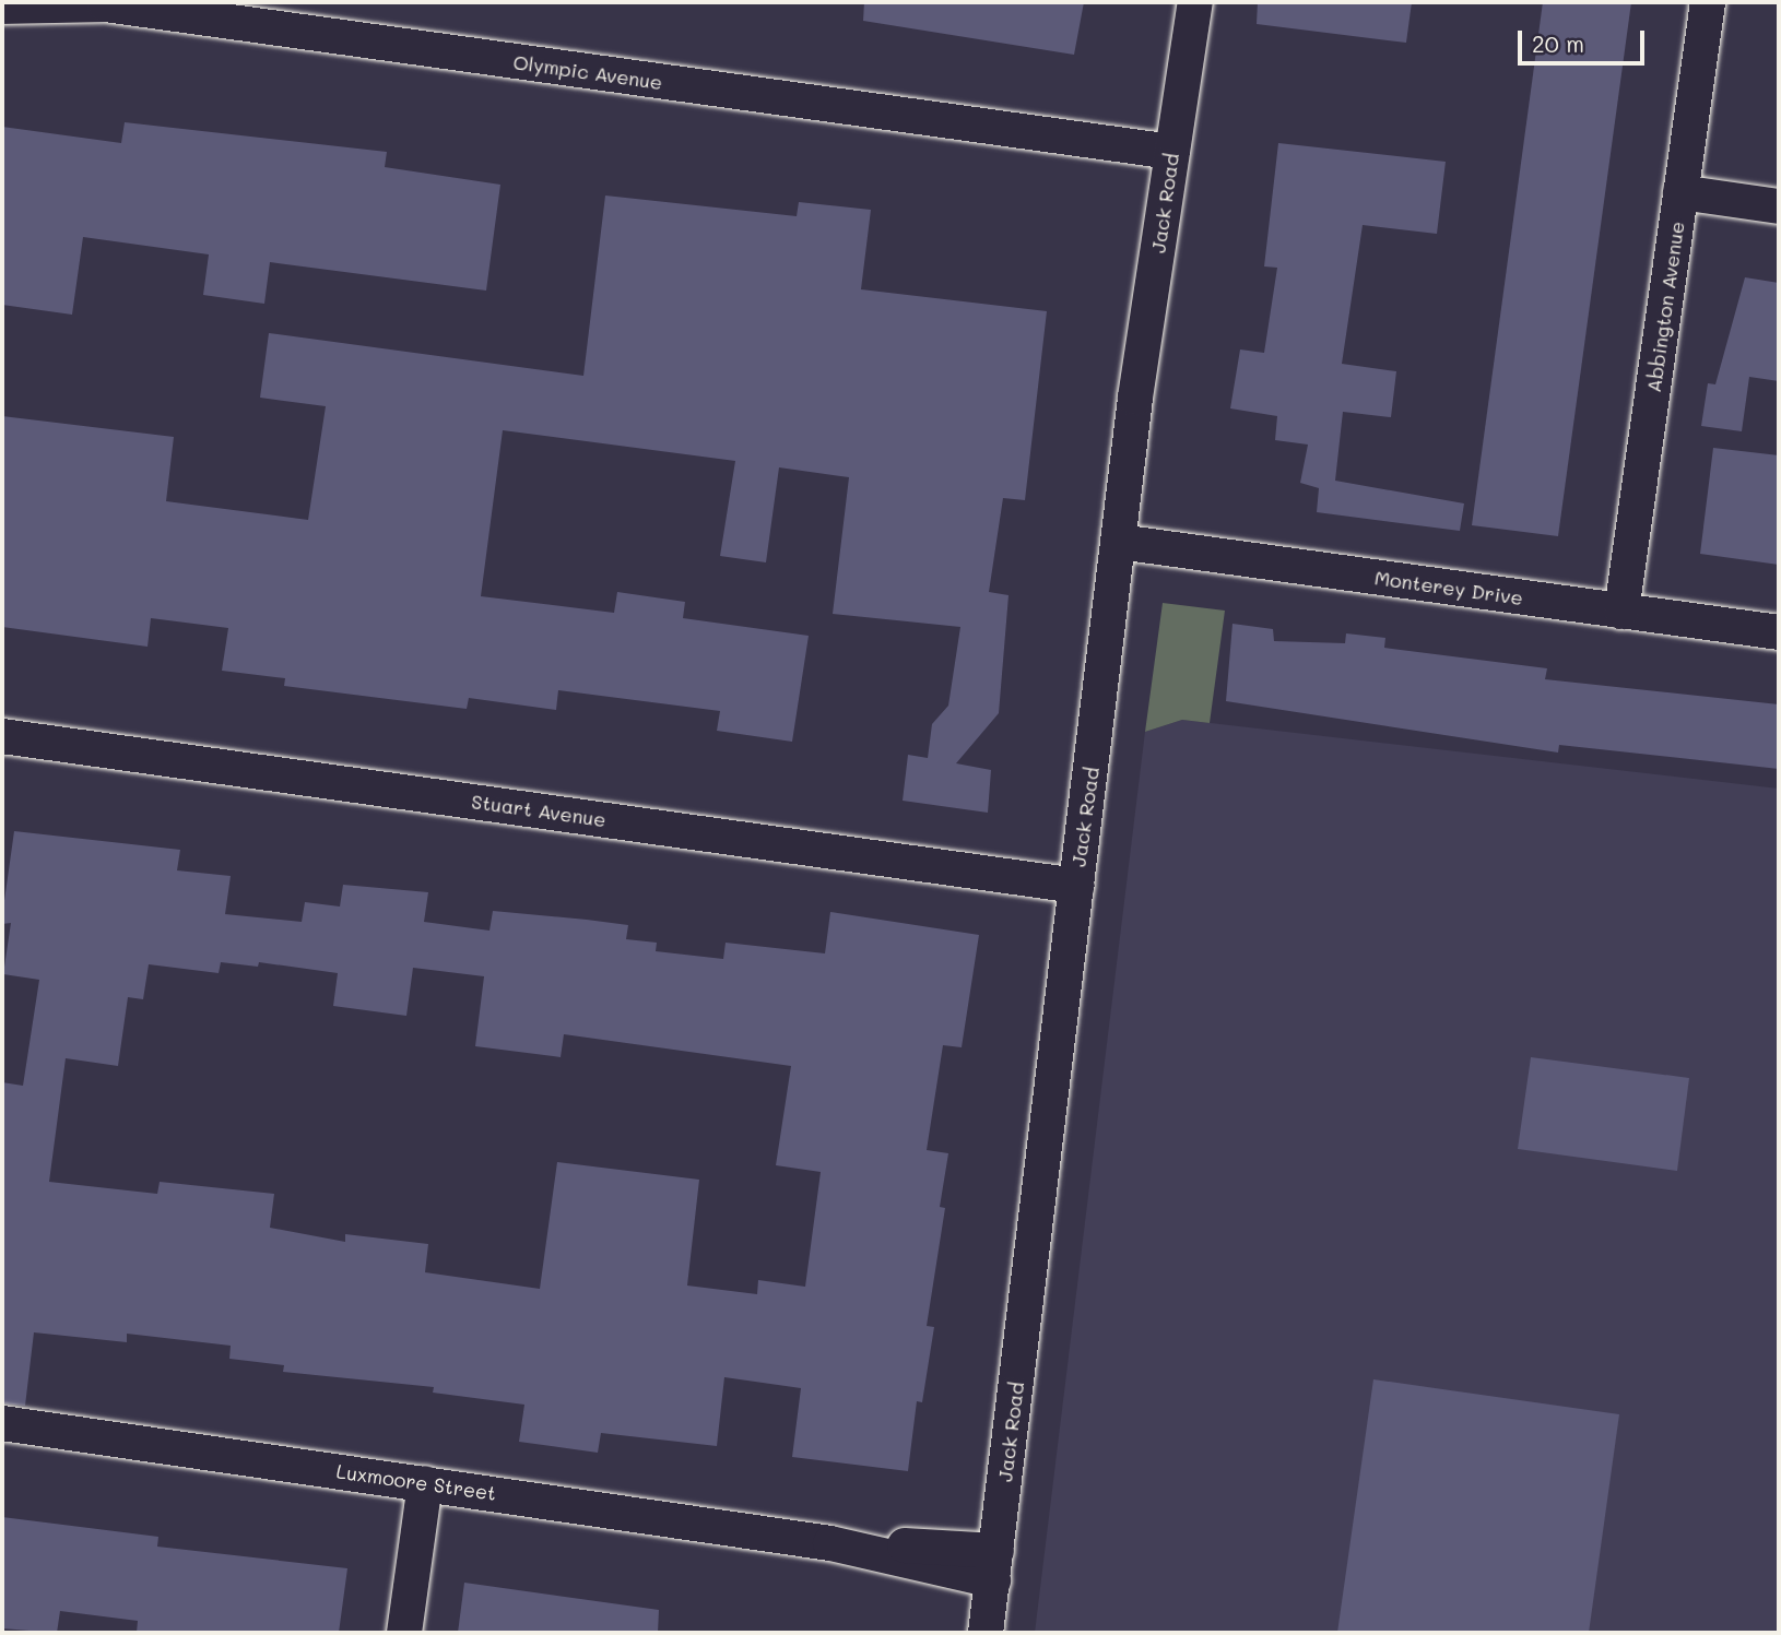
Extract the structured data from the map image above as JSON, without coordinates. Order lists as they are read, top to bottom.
{
  "streets": {
    "street": [
      "Olympic Avenue",
      "Jack Road",
      "Abbington Avenue",
      "Monterey Drive",
      "Stuart Avenue",
      "Luxmoore Street"
    ]
  },
  "crossings": [
    ["Olympic Avenue", "Jack Road"],
    ["Jack Road", "Monterey Drive"],
    ["Jack Road", "Stuart Avenue"],
    ["Jack Road", "Luxmoore Street"],
    ["Abbington Avenue", "Monterey Drive"]
  ],
  "scale_bar": "20 m"
}
